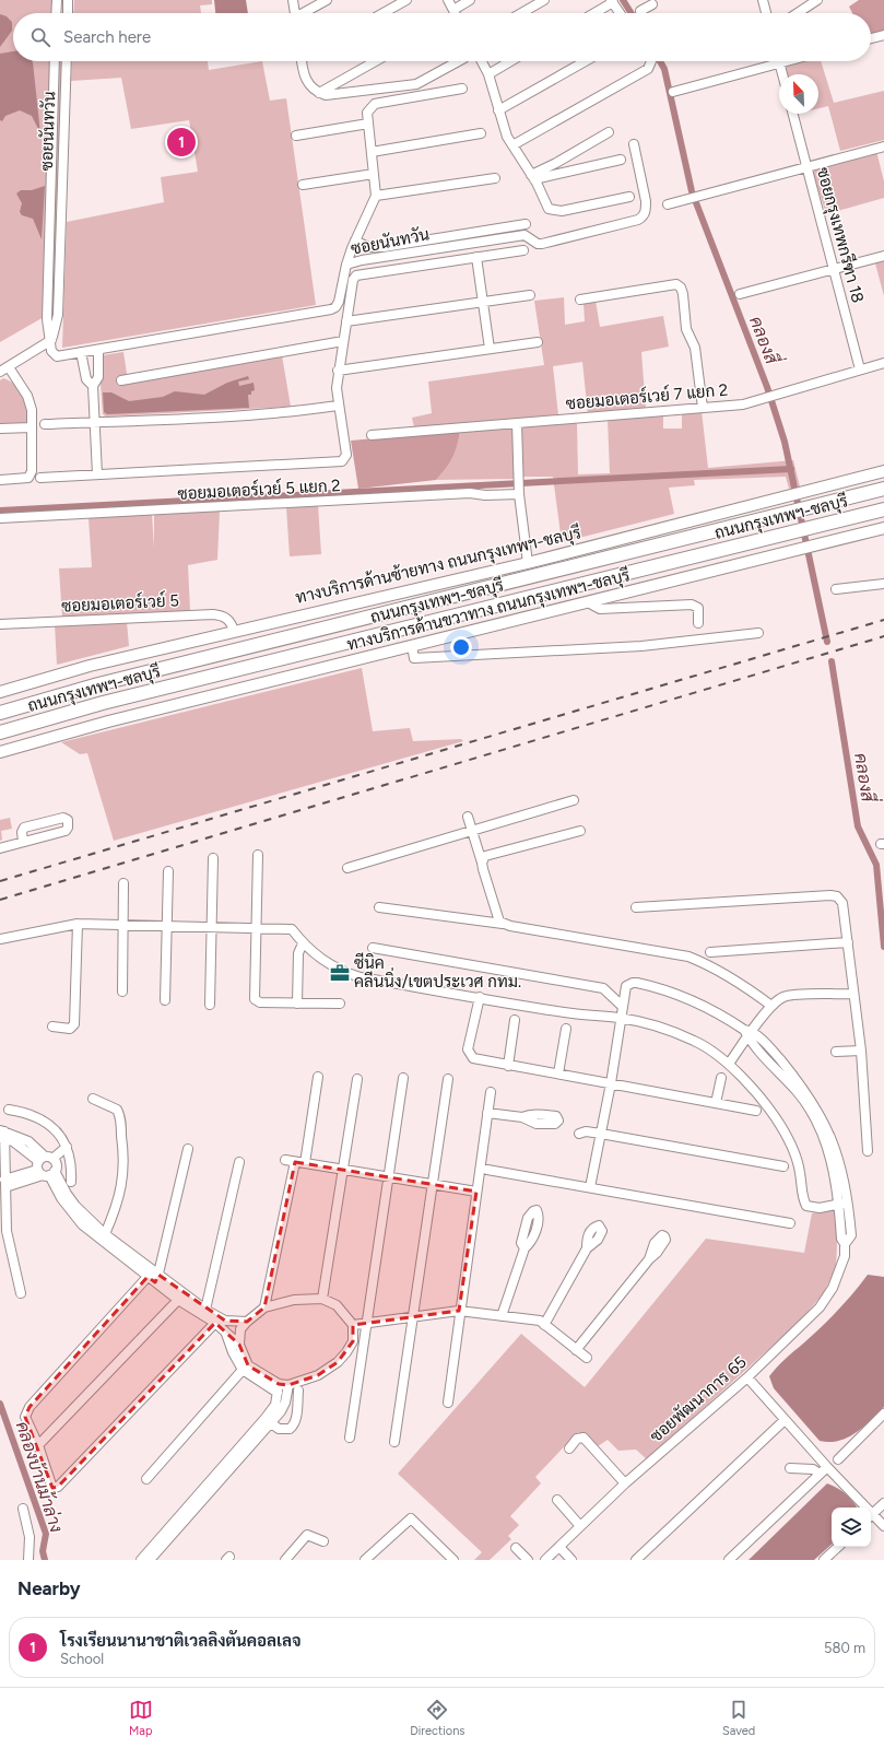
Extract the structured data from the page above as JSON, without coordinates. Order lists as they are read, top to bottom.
{
  "streets": {
    "highway": ["ถนนกรุงเทพฯ-ชลบุรี"],
    "main road": ["ทางบริการด้านซ้ายทาง ถนนกรุงเทพฯ-ชลบุรี", "ทางบริการด้านขวาทาง ถนนกรุงเทพฯ-ชลบุรี"],
    "street": [
      "ซอยนันทวัน",
      "ซอยกรุงเทพกรีฑา 18",
      "ซอยมอเตอร์เวย์ 7 แยก 2",
      "ซอยมอเตอร์เวย์ 5 แยก 2",
      "ซอยมอเตอร์เวย์ 5",
      "ซอยพัฒนาการ 65"
    ]
  },
  "crossings": [
    ["ซอยกรุงเทพกรีฑา 18", "ซอยมอเตอร์เวย์ 7 แยก 2"],
    ["ทางบริการด้านซ้ายทาง ถนนกรุงเทพฯ-ชลบุรี", "ซอยมอเตอร์เวย์ 5"]
  ],
  "water": ["คลองสี่", "คลองบ้านม้าล่าง"],
  "places": {
    "office": ["ซีนิค คลีนนิ่ง/เขตประเวศ กทม."]
  },
  "north": "top left",
  "page": {
    "search": "Search here",
    "pins": "1",
    "heading": "Nearby",
    "list": [
      {
        "mark": "1",
        "name": "โรงเรียนนานาชาติเวลลิงตันคอลเลจ",
        "note": "School",
        "value": "580 m"
      }
    ],
    "nav": ["Map", "Directions", "Saved"]
  }
}
